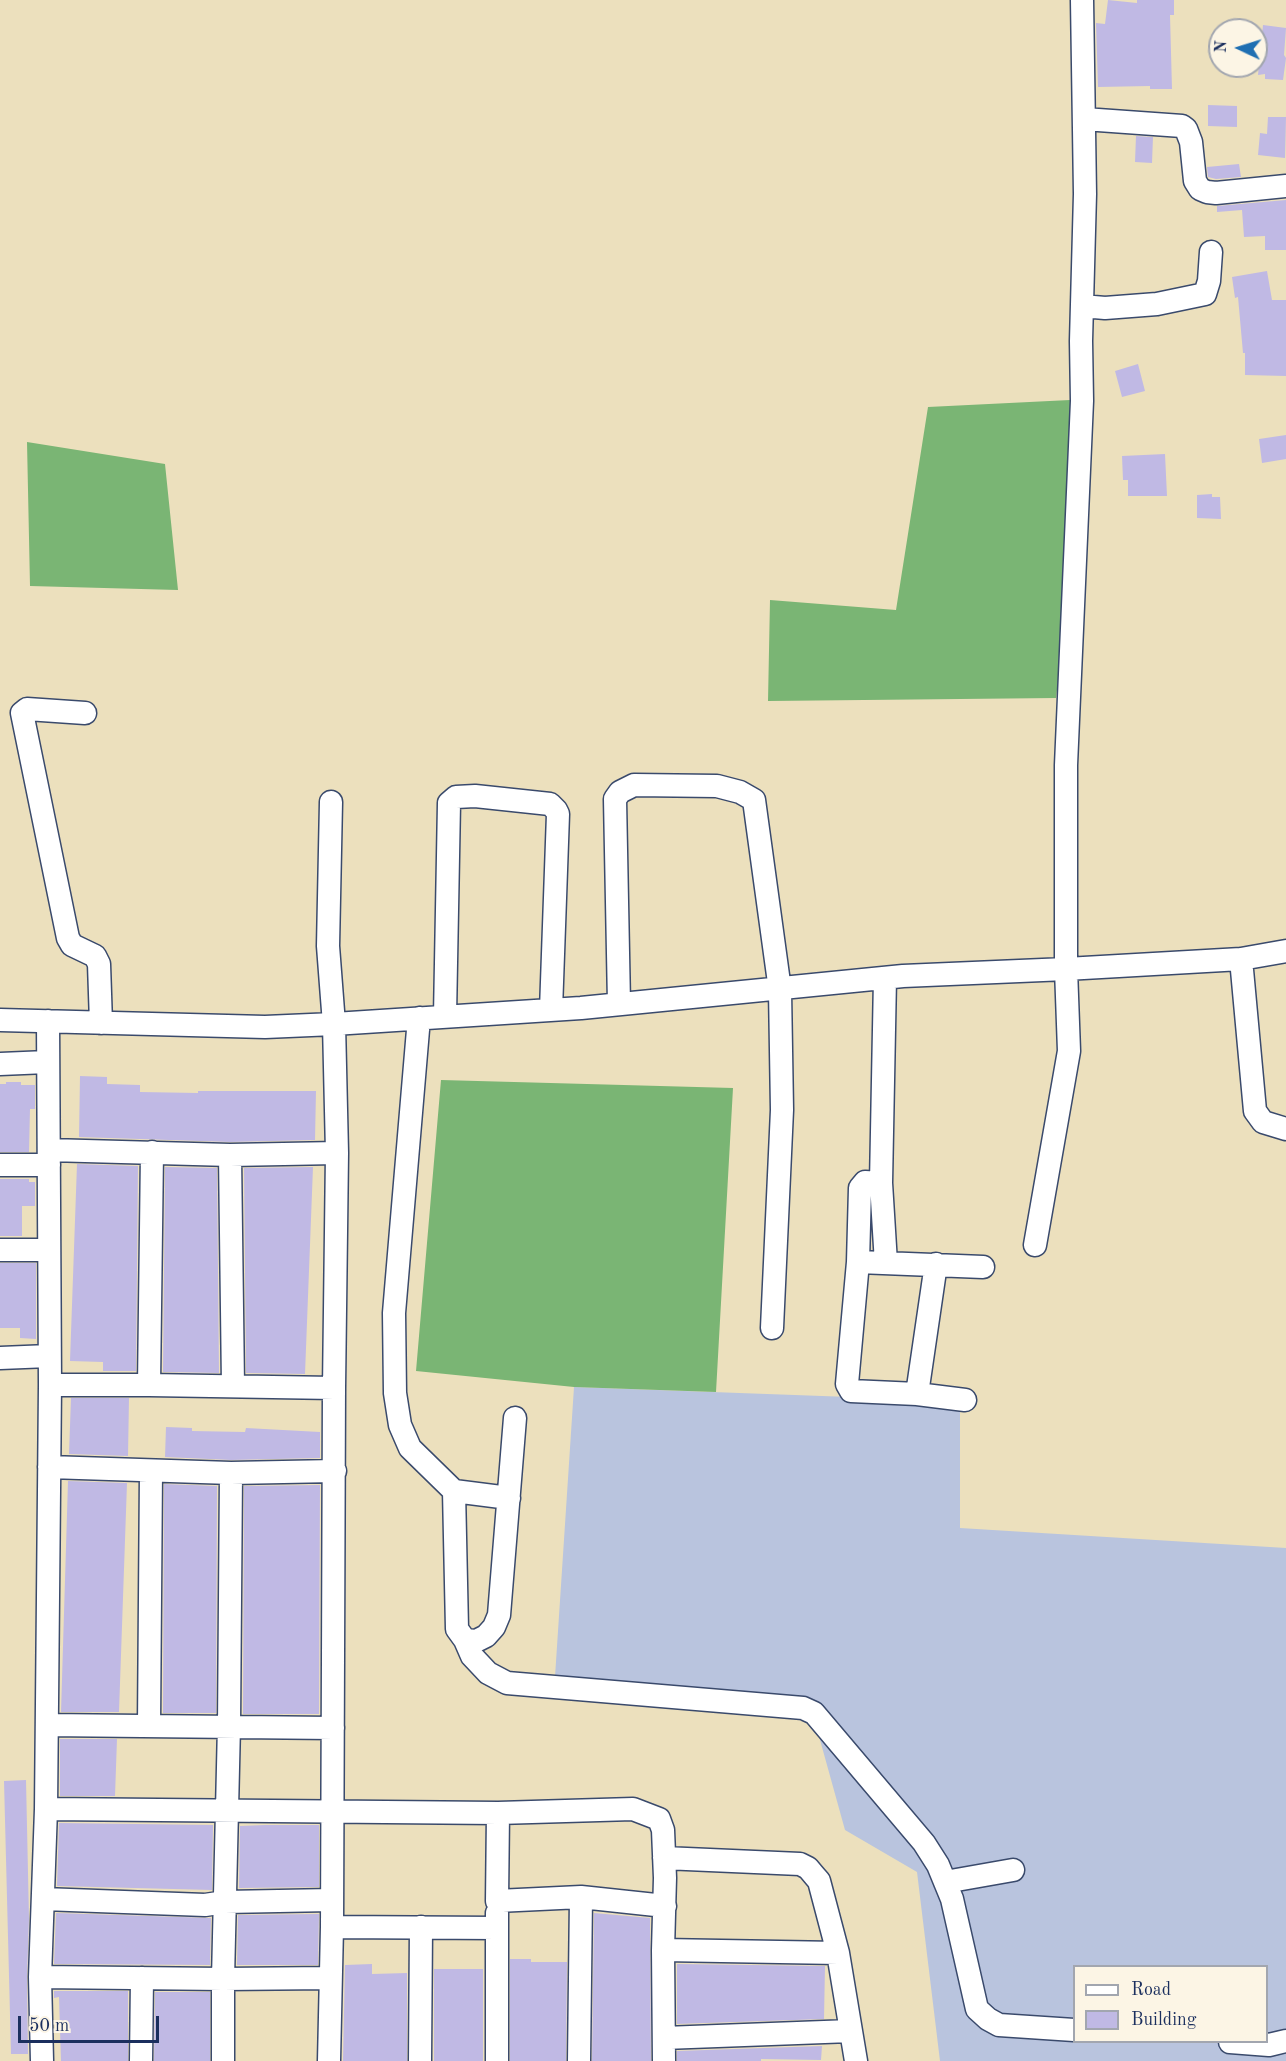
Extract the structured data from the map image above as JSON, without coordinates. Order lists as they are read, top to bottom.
{
  "legend": ["Road", "Building"],
  "scale_bar": "50 m",
  "north": "left"
}
